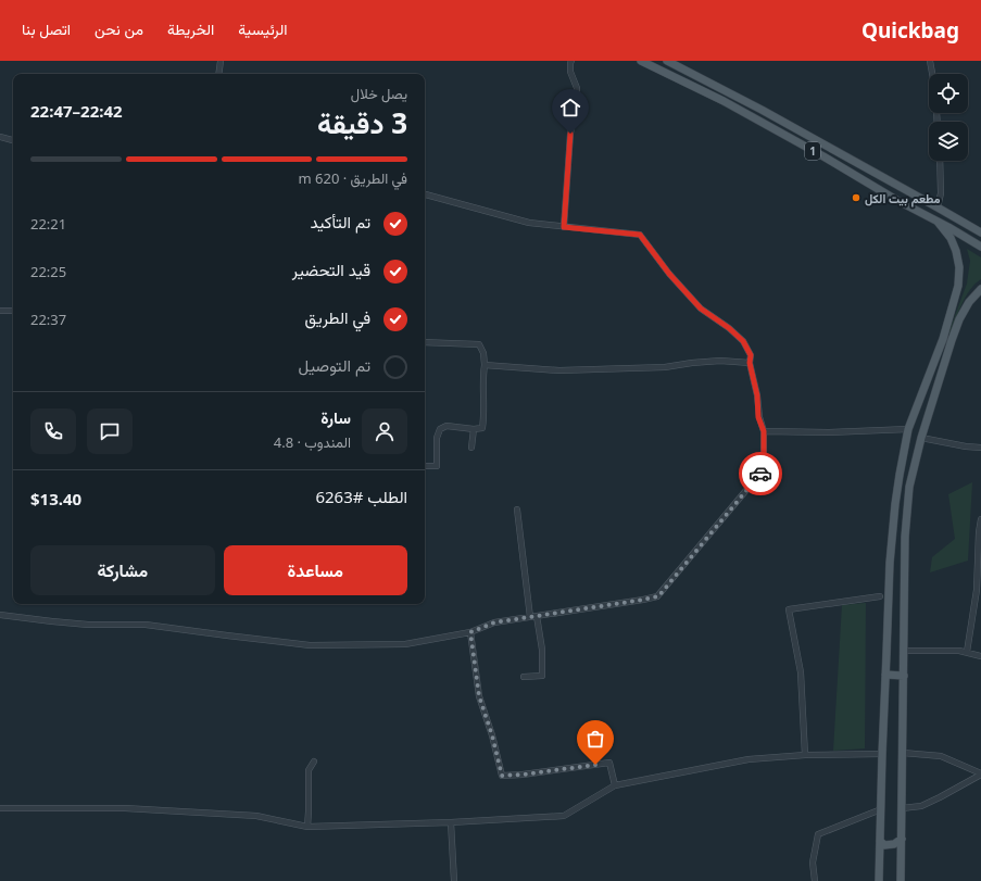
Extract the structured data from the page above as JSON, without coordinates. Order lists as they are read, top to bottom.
{
  "streets": {
    "main road": ["1"]
  },
  "places": ["مطعم بيت الكل"],
  "page": {
    "header": "Quickbag",
    "nav": [
      "الرئيسية",
      "الخريطة",
      "من نحن",
      "اتصل بنا"
    ],
    "heading": ["3 دقيقة", "يصل خلال", "22:42–22:47"],
    "panel": [
      "سارة",
      "المندوب · 4.8",
      "الطلب #6263",
      "$13.40"
    ],
    "bar": "في الطريق · 620 m",
    "list": [
      ["تم التأكيد", "22:21"],
      ["قيد التحضير", "22:25"],
      ["في الطريق", "22:37"],
      "تم التوصيل"
    ],
    "buttons": ["مساعدة", "مشاركة"]
  }
}
